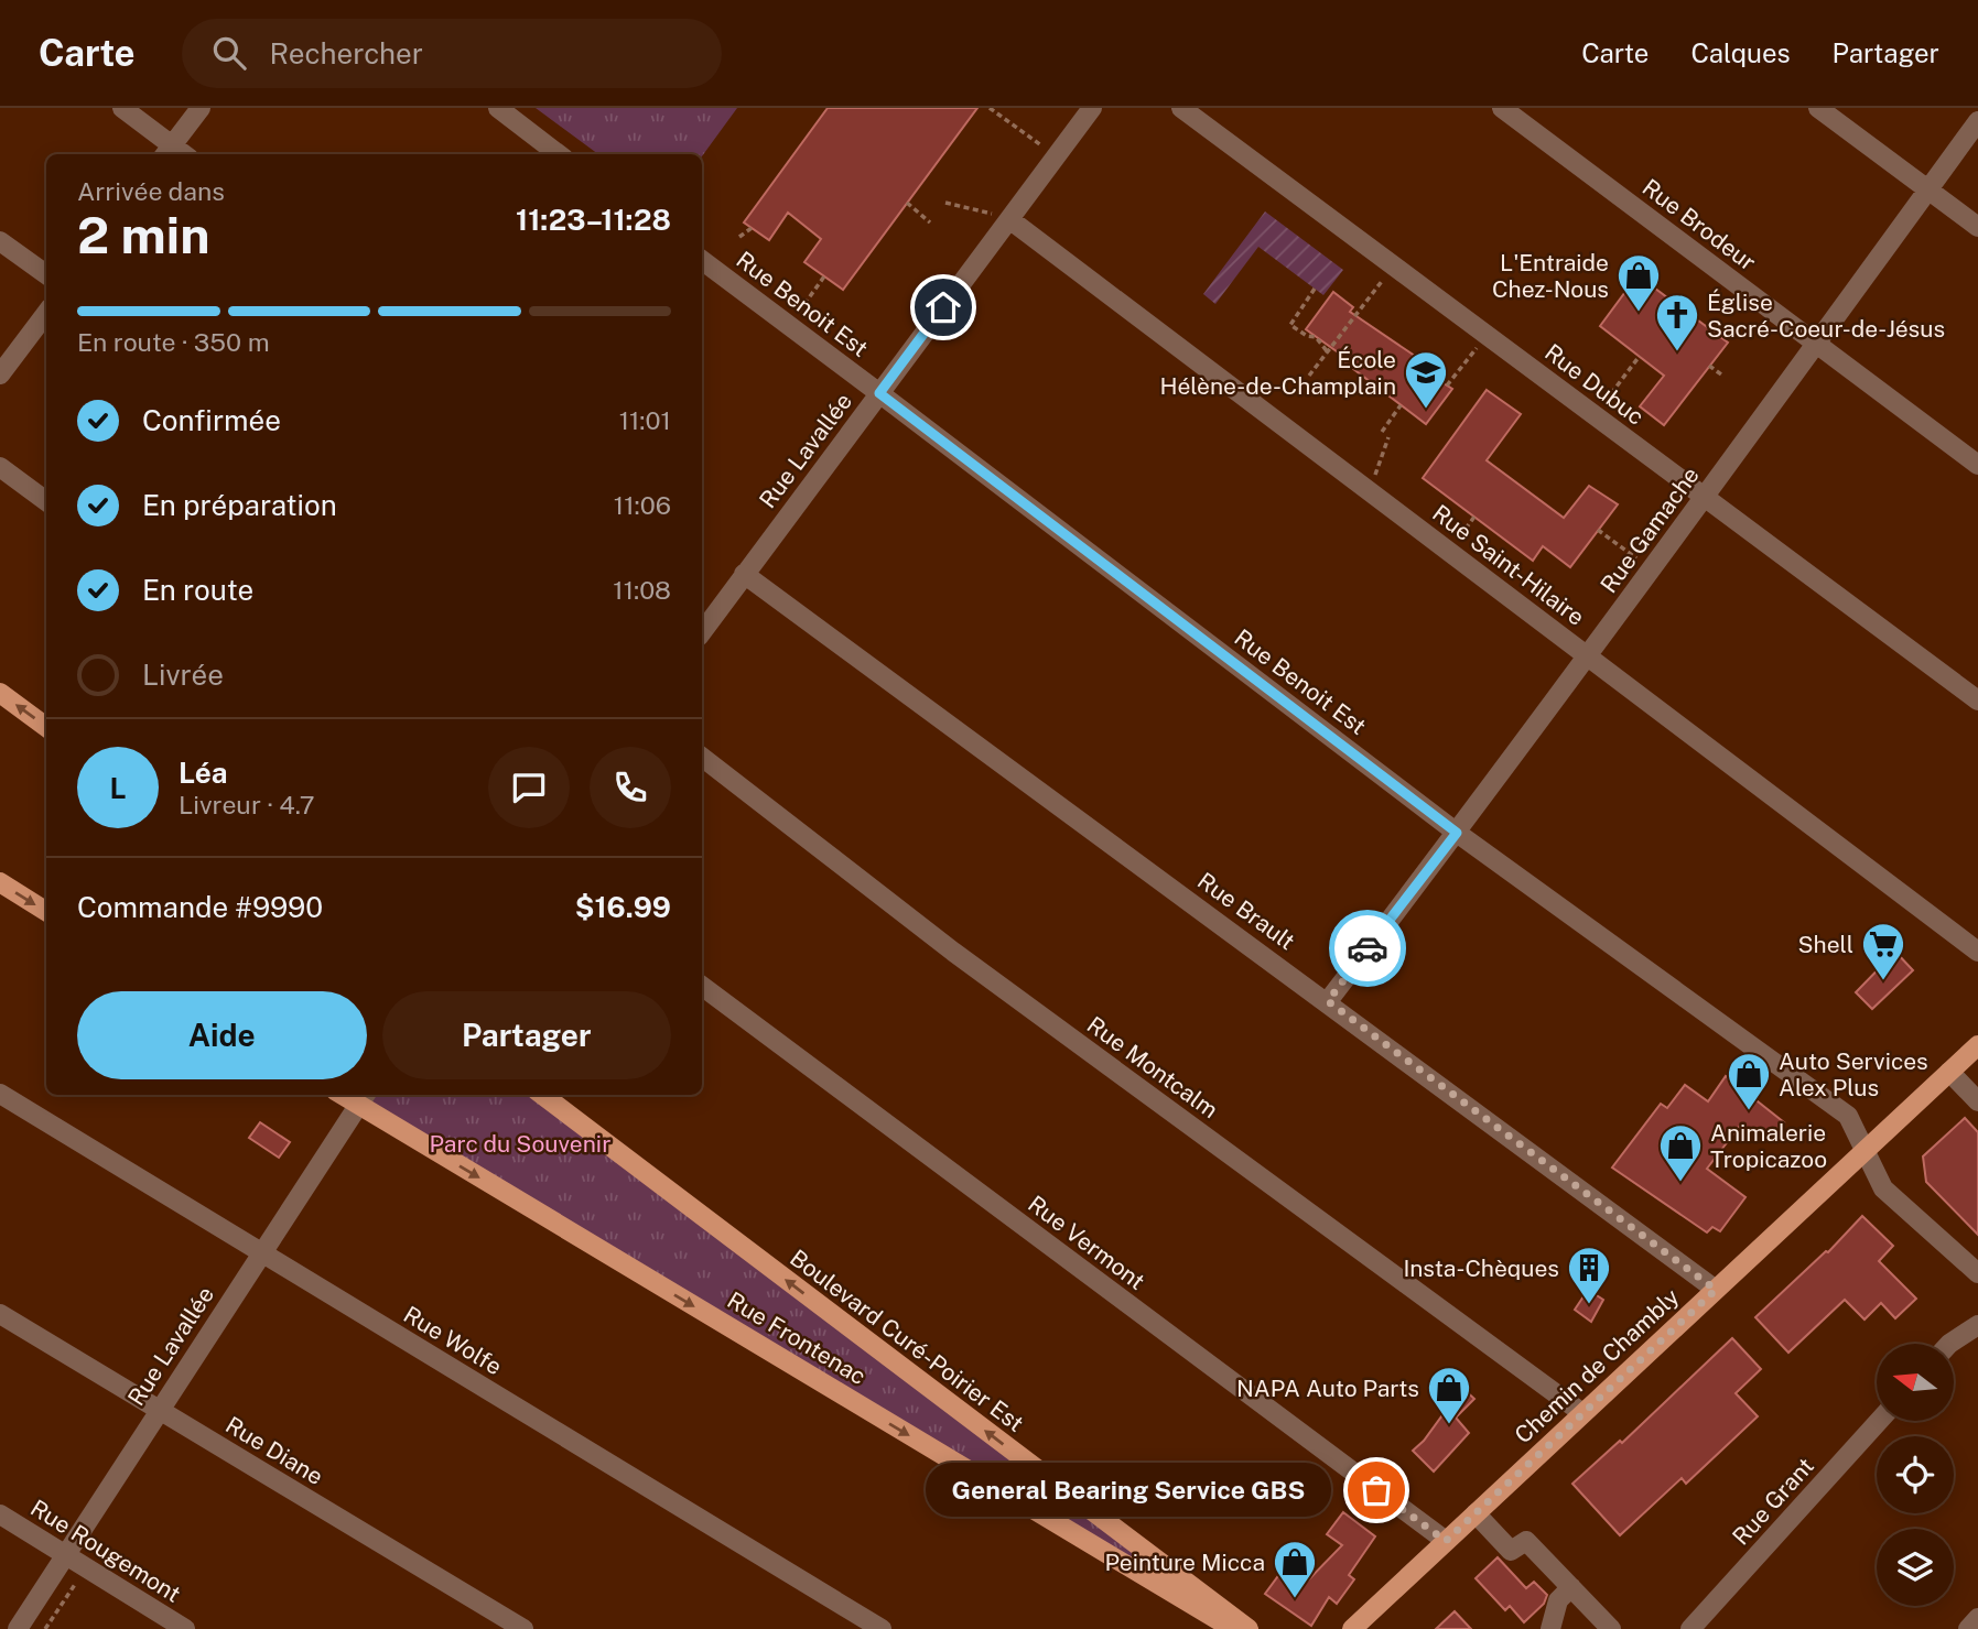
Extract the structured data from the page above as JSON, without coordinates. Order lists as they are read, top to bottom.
{
  "streets": {
    "main road": ["Rue Frontenac", "Boulevard Curé-Poirier Est", "Chemin de Chambly"],
    "street": [
      "Rue Brodeur",
      "Rue Benoit Est",
      "Rue Dubuc",
      "Rue Lavallée",
      "Rue Gamache",
      "Rue Saint-Hilaire",
      "Rue Brault",
      "Rue Montcalm",
      "Rue Vermont",
      "Rue Wolfe",
      "Rue Diane",
      "Rue Grant",
      "Rue Rougemont"
    ]
  },
  "crossings": [
    ["Rue Brodeur", "Rue Gamache"],
    ["Rue Benoit Est", "Rue Lavallée"],
    ["Rue Benoit Est", "Rue Gamache"],
    ["Rue Benoit Est", "Chemin de Chambly"],
    ["Rue Dubuc", "Rue Gamache"],
    ["Rue Lavallée", "Rue Saint-Hilaire"],
    ["Rue Lavallée", "Rue Brault"],
    ["Rue Lavallée", "Rue Frontenac"],
    ["Rue Lavallée", "Rue Wolfe"],
    ["Rue Lavallée", "Rue Diane"],
    ["Rue Lavallée", "Rue Rougemont"],
    ["Rue Gamache", "Rue Saint-Hilaire"],
    ["Rue Gamache", "Rue Brault"],
    ["Rue Brault", "Chemin de Chambly"],
    ["Rue Montcalm", "Chemin de Chambly"],
    ["Rue Vermont", "Chemin de Chambly"]
  ],
  "one_way": ["Rue Frontenac", "Boulevard Curé-Poirier Est"],
  "parks": ["Parc du Souvenir"],
  "places": {
    "shop": [
      "L'Entraide Chez-Nous",
      "Auto Services Alex Plus",
      "Animalerie Tropicazoo",
      "NAPA Auto Parts",
      "Peinture Micca"
    ],
    "church": ["Église Sacré-Coeur-de-Jésus"],
    "school or university": ["École Hélène-de-Champlain"],
    "supermarket": ["Shell"],
    "building": ["Insta-Chèques"],
    "other": ["General Bearing Service GBS"]
  },
  "north": "left",
  "page": {
    "header": "Carte",
    "search": "Rechercher",
    "nav": ["Carte", "Calques", "Partager"],
    "heading": ["2 min", "Arrivée dans", "11:23–11:28"],
    "panel": [
      "Léa",
      "Livreur · 4.7",
      "Commande #9990",
      "$16.99"
    ],
    "bar": "En route · 350 m",
    "list": [
      ["Confirmée", "11:01"],
      ["En préparation", "11:06"],
      ["En route", "11:08"],
      "Livrée"
    ],
    "round": "L",
    "buttons": ["Aide", "Partager"],
    "bubble": "General Bearing Service GBS"
  }
}
